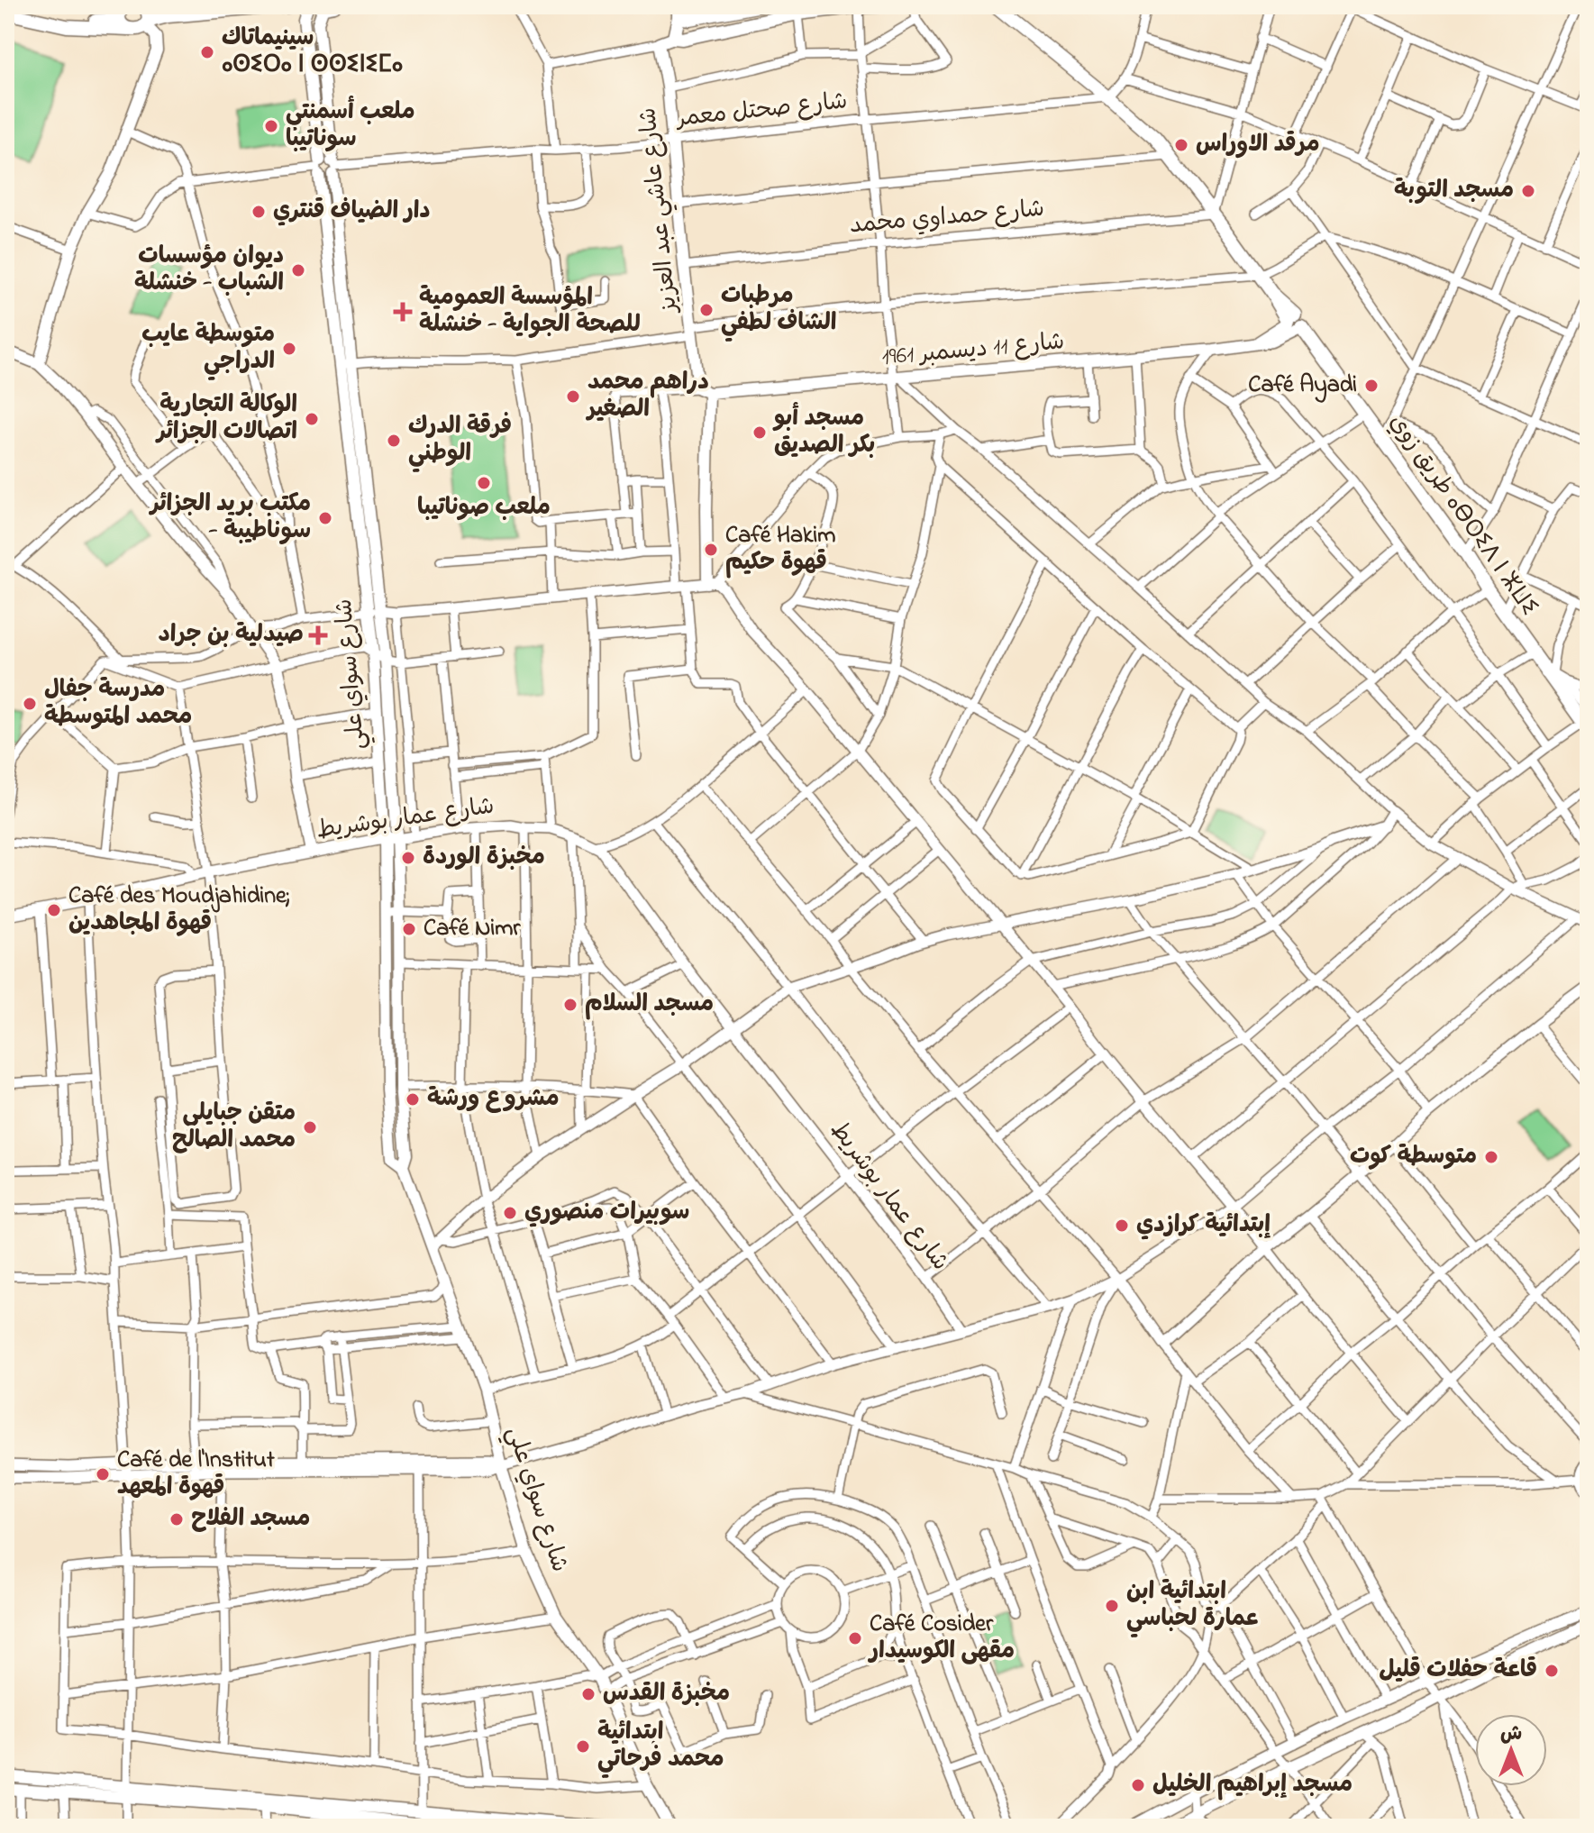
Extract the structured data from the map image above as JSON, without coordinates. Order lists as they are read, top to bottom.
{
  "streets": {
    "main road": [
      "شارع عاشي عبد العزيز",
      "شارع 11 ديسمبر 1961",
      "طريق زوي ⴰⴱⵔⵉⴷ ⵏ ⵣⵡⵉ",
      "شارع سواي علي",
      "شارع عمار بوشريط"
    ],
    "street": ["شارع صحتل معمر", "شارع حمداوي محمد"]
  },
  "crossings": [
    ["شارع صحتل معمر", "شارع عاشي عبد العزيز"],
    ["شارع صحتل معمر", "شارع سواي علي"],
    ["شارع عاشي عبد العزيز", "شارع حمداوي محمد"],
    ["شارع عاشي عبد العزيز", "شارع 11 ديسمبر 1961"],
    ["شارع 11 ديسمبر 1961", "طريق زوي ⴰⴱⵔⵉⴷ ⵏ ⵣⵡⵉ"],
    ["شارع سواي علي", "شارع عمار بوشريط"]
  ],
  "places": {
    "other": [
      "سينيماتاك ⴰⵙⵉⵔⴰ ⵏ ⵙⵙⵉⵏⵉⵎⴰ",
      "ملعب أسمنتي سوناتيبا",
      "مرقد الاوراس",
      "مسجد التوبة",
      "دار الضياف قنتري",
      "ديوان مؤسسات الشباب - خنشلة",
      "مرطبات الشاف لطفي",
      "متوسطة عايب الدراجي",
      "Café Ayadi",
      "دراهم محمد الصغير",
      "الوكالة التجارية اتصالات الجزائر",
      "مسجد أبو بكر الصديق",
      "فرقة الدرك الوطني",
      "ملعب صوناتيبا",
      "مكتب بريد الجزائر - سوناطيبة",
      "Café Hakim قهوة حكيم",
      "مدرسة جفال محمد المتوسطة",
      "مخبزة الوردة",
      "Café des Moudjahidine; قهوة المجاهدين",
      "Café Nimr",
      "مسجد السلام",
      "مشروع ورشة",
      "متقن جبايلي محمد الصالح",
      "متوسطة كوت",
      "سوبيرات منصوري",
      "إبتدائية كرازدي",
      "Café de l'Institut قهوة المعهد",
      "مسجد الفلاح",
      "ابتدائية ابن عمارة لحباسي",
      "Café Cosider مقهى الكوسيدار",
      "قاعة حفلات قليل",
      "مخبزة القدس",
      "ابتدائية محمد فرحاتي",
      "مسجد إبراهيم الخليل"
    ],
    "health": ["المؤسسة العمومية للصحة الجواية - خنشلة", "صيدلية بن جراد"]
  },
  "north": "top"
}
